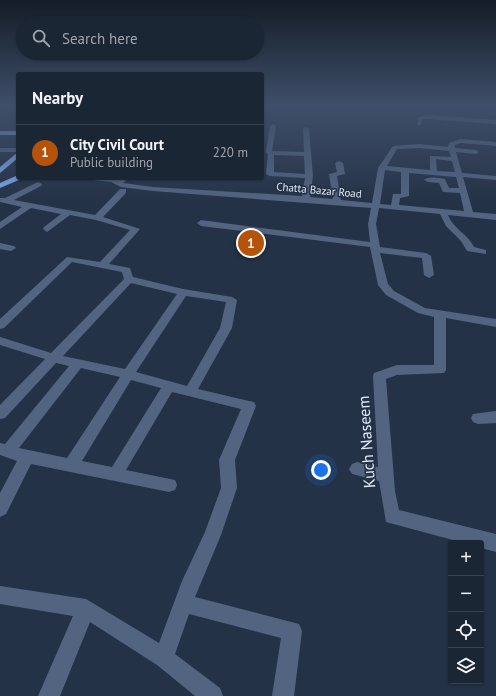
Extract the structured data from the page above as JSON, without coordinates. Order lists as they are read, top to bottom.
{
  "streets": {
    "street": ["Chatta Bazar Road", "Kuch Naseem"]
  },
  "page": {
    "search": "Search here",
    "heading": "Nearby",
    "list": [
      {
        "mark": "1",
        "name": "City Civil Court",
        "note": "Public building",
        "value": "220 m"
      }
    ],
    "pins": "1",
    "map_buttons": ["+", "−"]
  }
}
